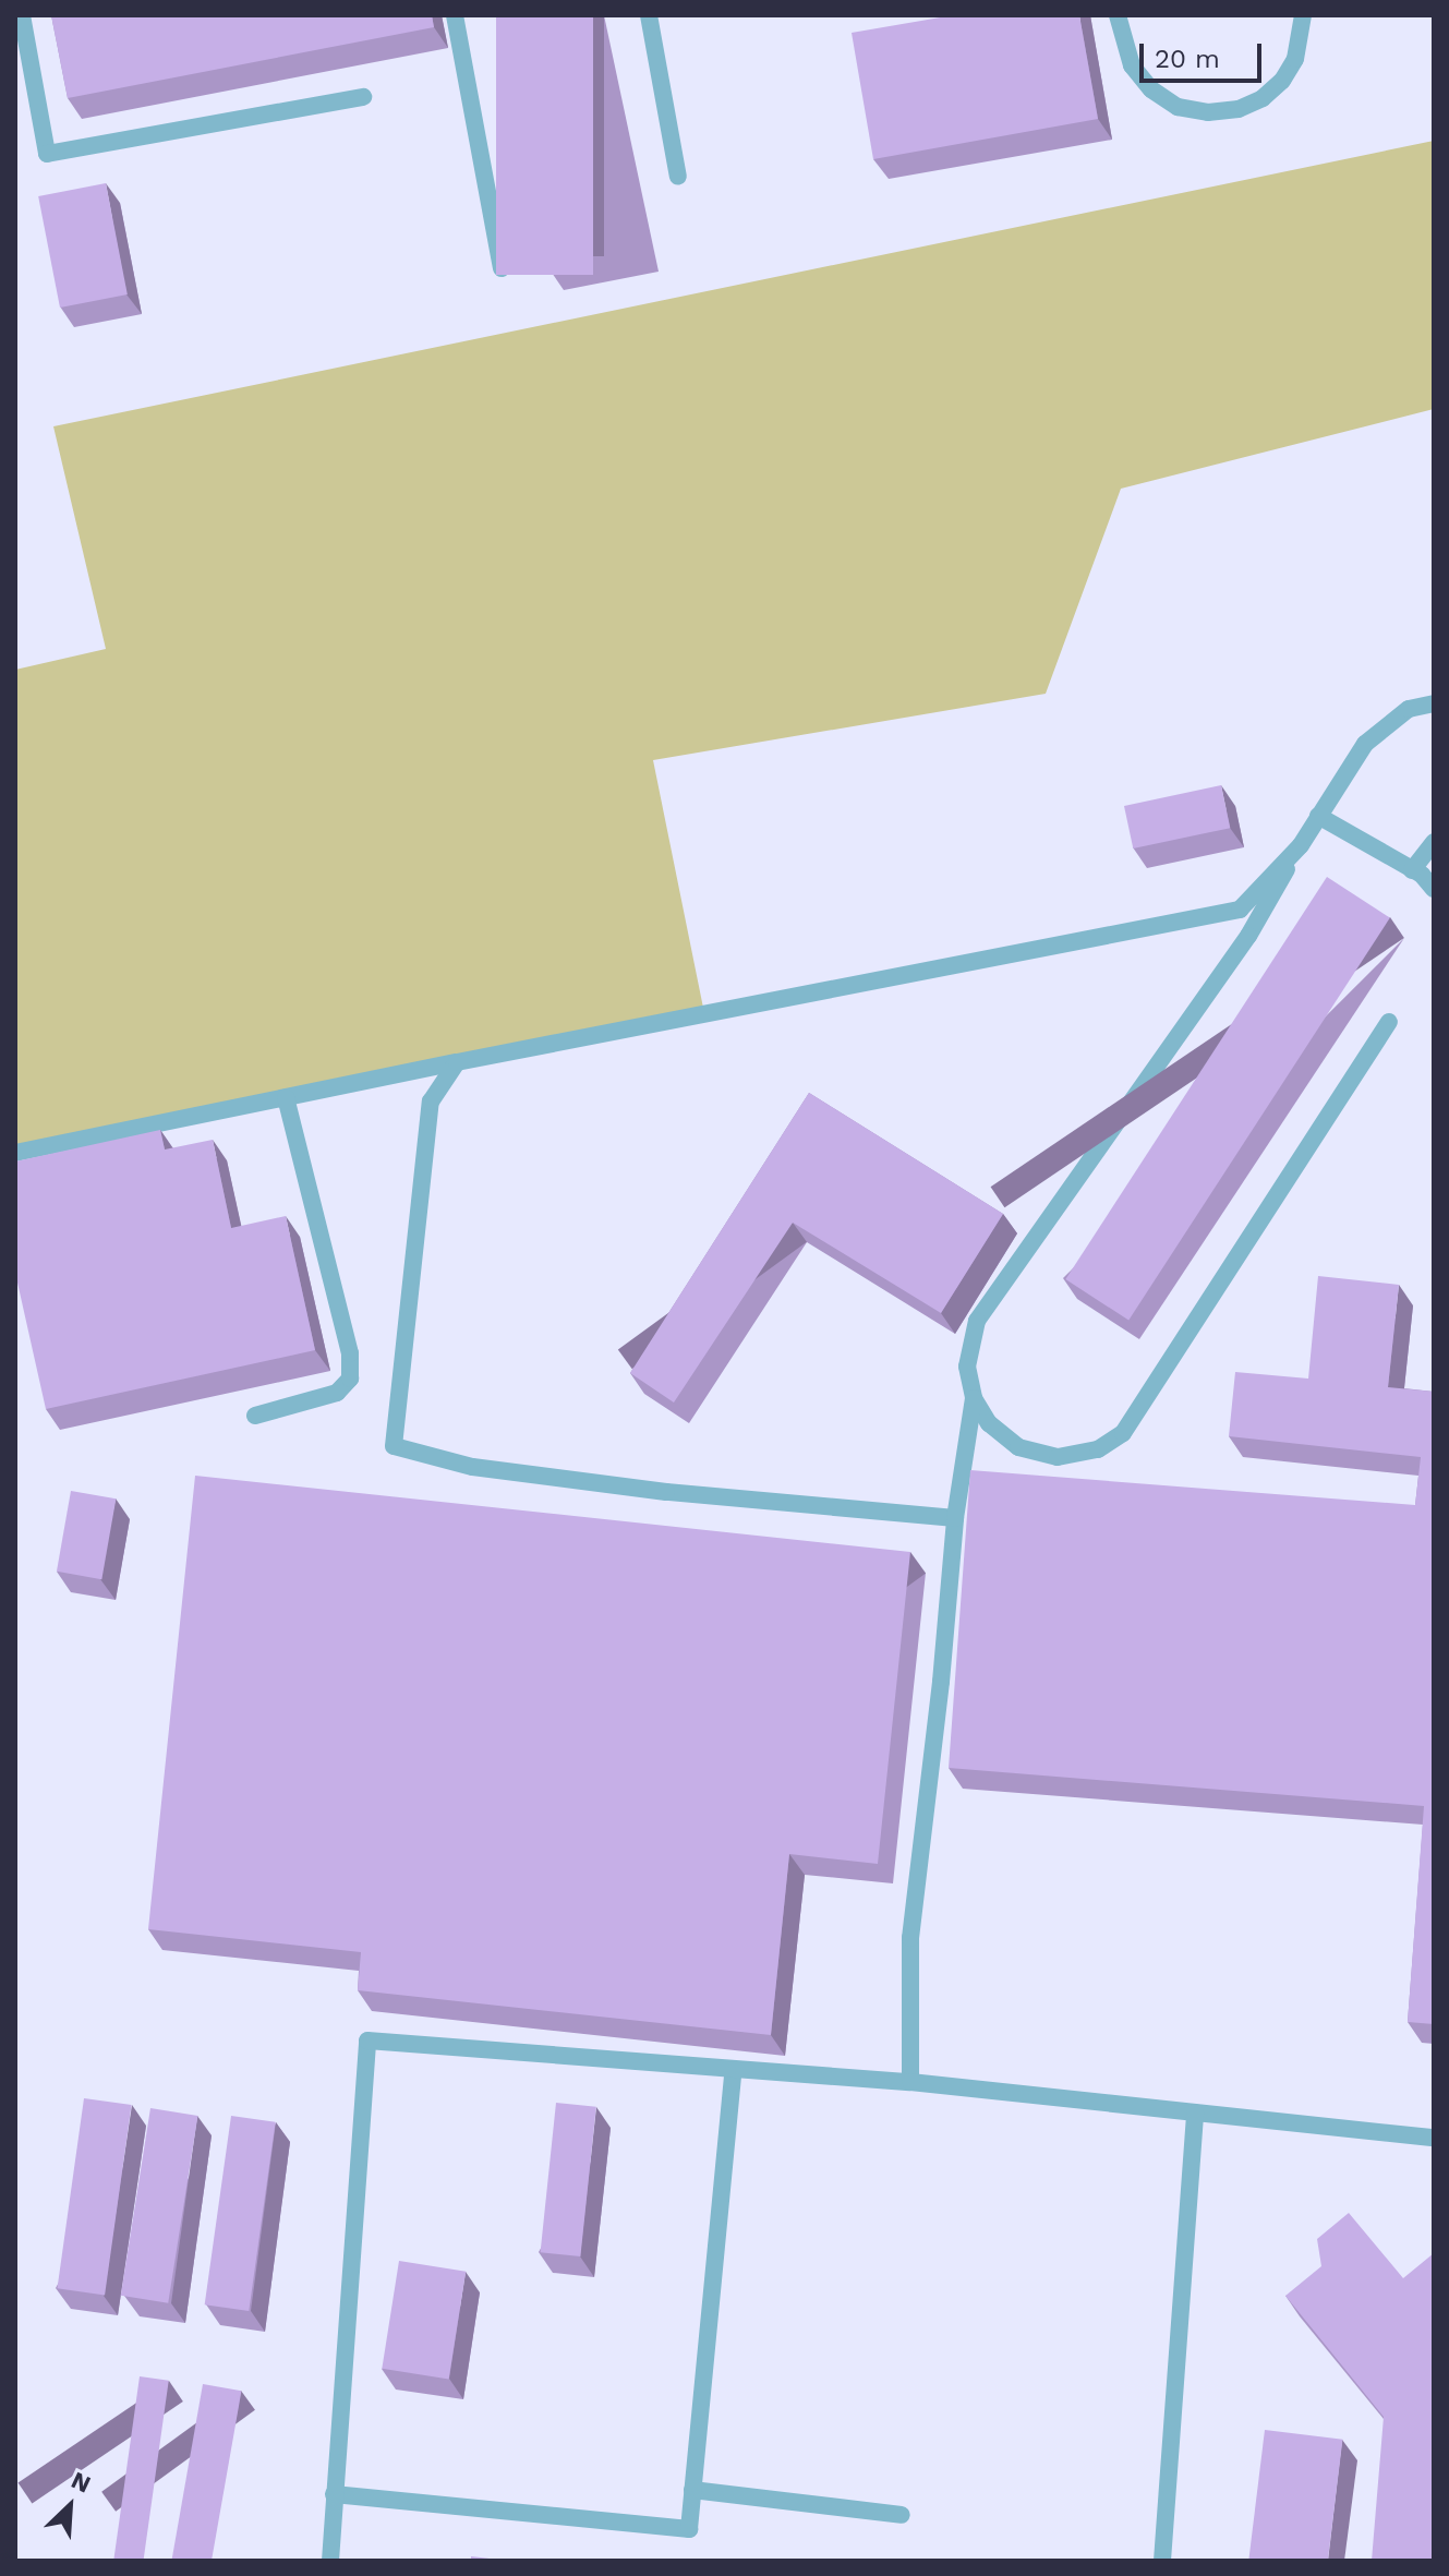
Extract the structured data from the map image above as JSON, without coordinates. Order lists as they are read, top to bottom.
{
  "scale_bar": "20 m",
  "north": "top right"
}
